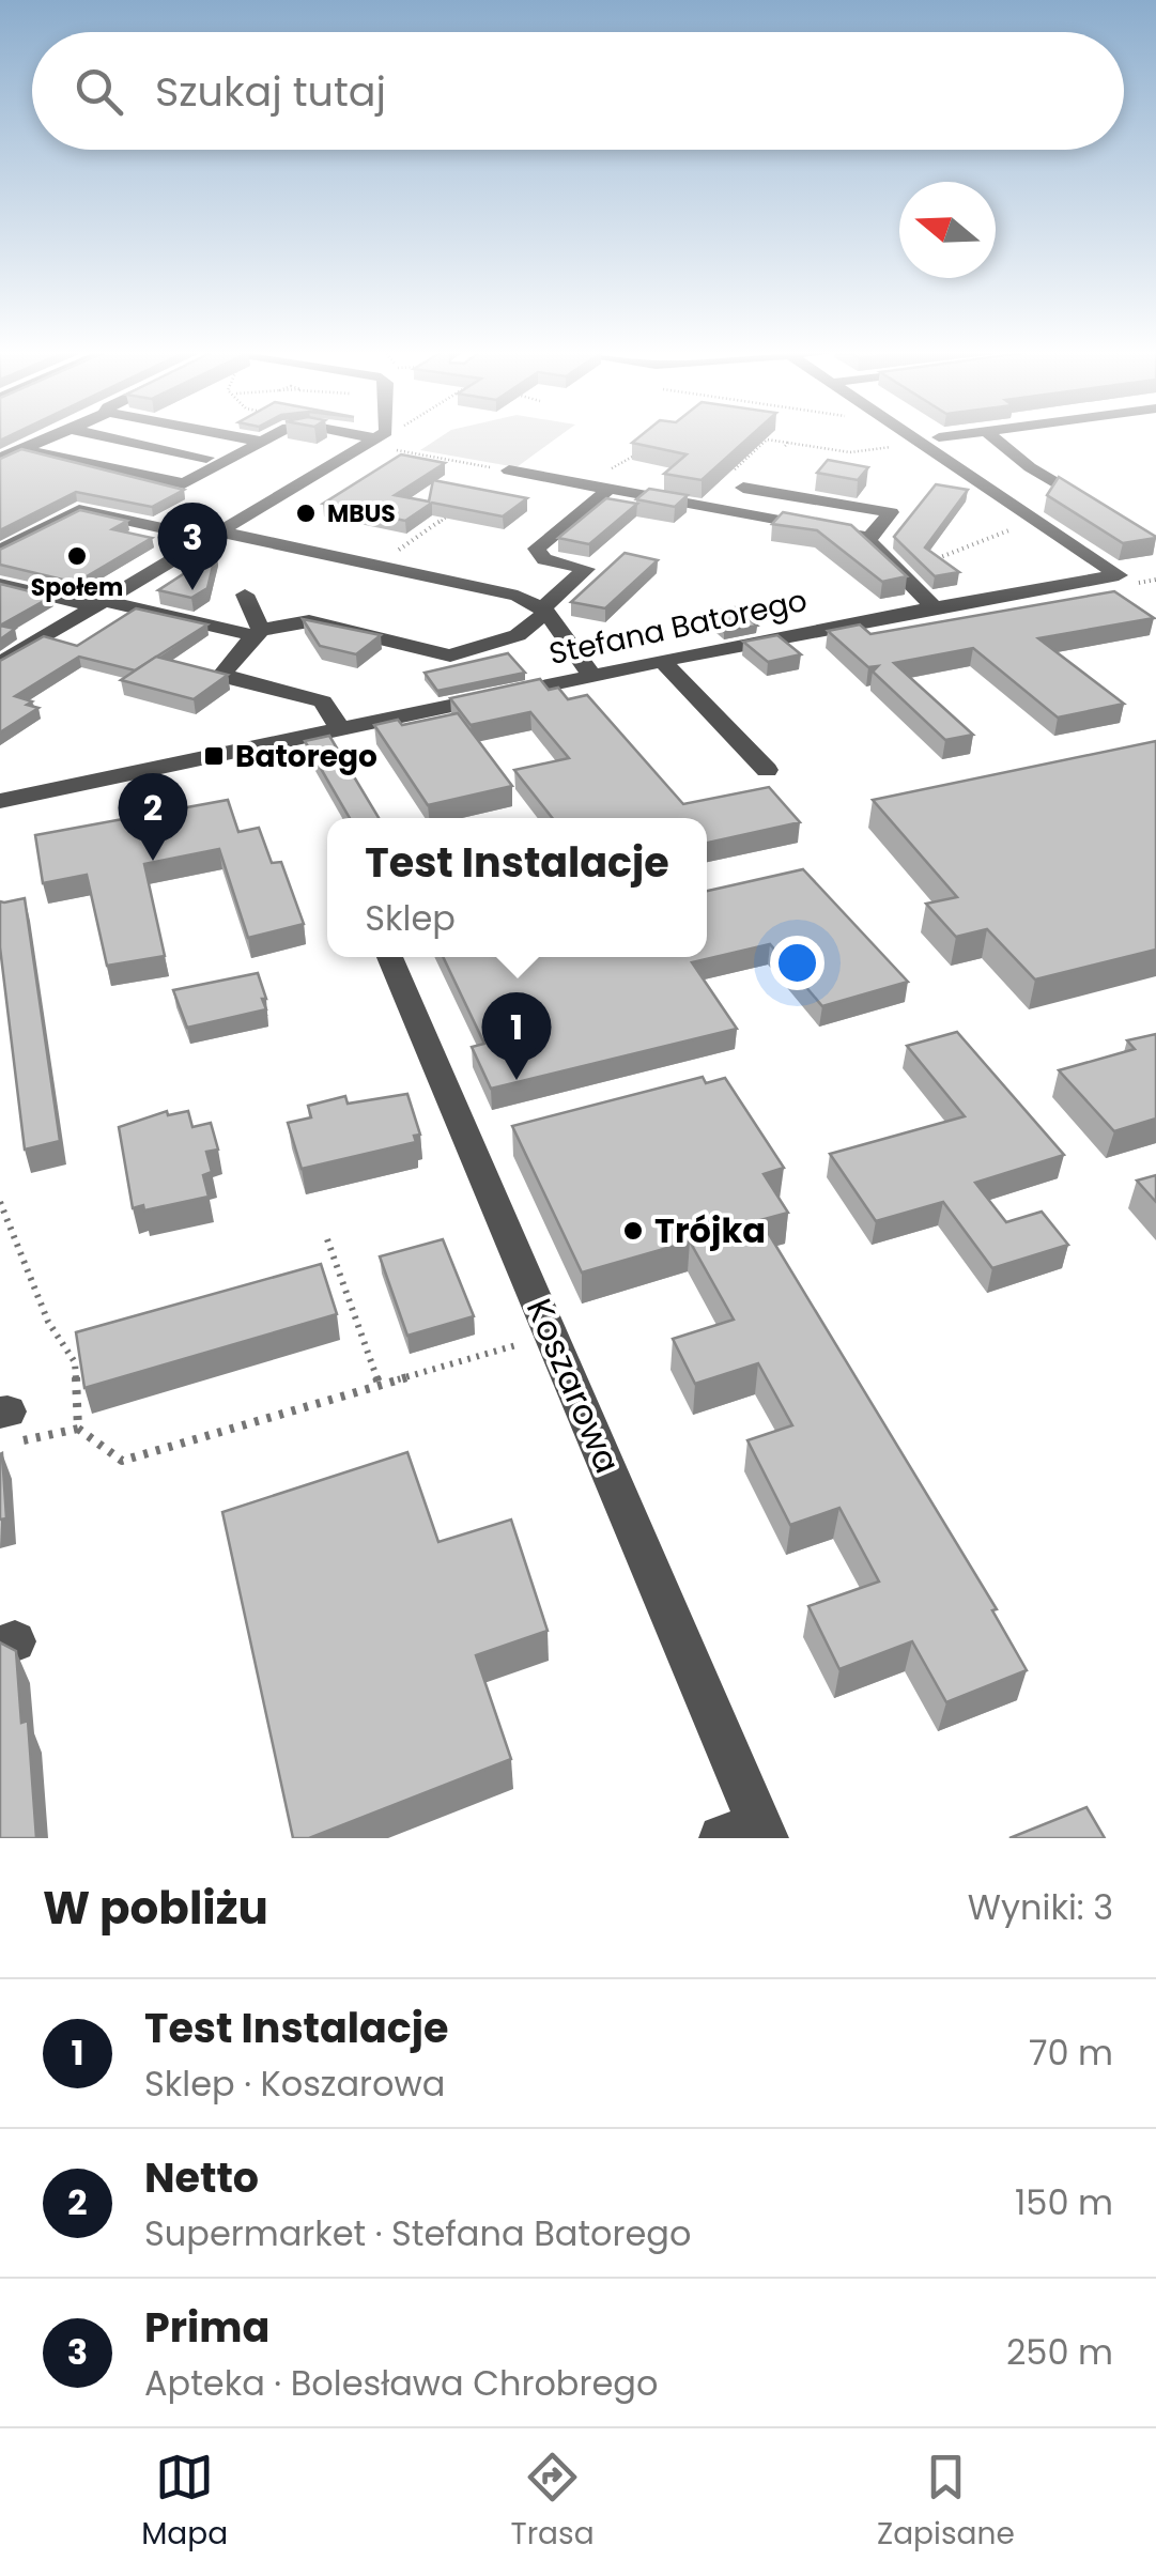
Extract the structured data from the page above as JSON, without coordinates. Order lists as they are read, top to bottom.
{
  "streets": {
    "street": ["Stefana Batorego", "Koszarowa"]
  },
  "places": {
    "other": ["MBUS", "Społem", "Trójka"],
    "transit": ["Batorego"]
  },
  "north": "left",
  "page": {
    "search": "Szukaj tutaj",
    "pins": ["3", "2", "1"],
    "popup": ["Test Instalacje", "Sklep"],
    "heading": ["W pobliżu", "Wyniki: 3"],
    "list": [
      {
        "mark": "1",
        "name": "Test Instalacje",
        "note": "Sklep · Koszarowa",
        "value": "70 m"
      },
      {
        "mark": "2",
        "name": "Netto",
        "note": "Supermarket · Stefana Batorego",
        "value": "150 m"
      },
      {
        "mark": "3",
        "name": "Prima",
        "note": "Apteka · Bolesława Chrobrego",
        "value": "250 m"
      }
    ],
    "nav": ["Mapa", "Trasa", "Zapisane"]
  }
}
